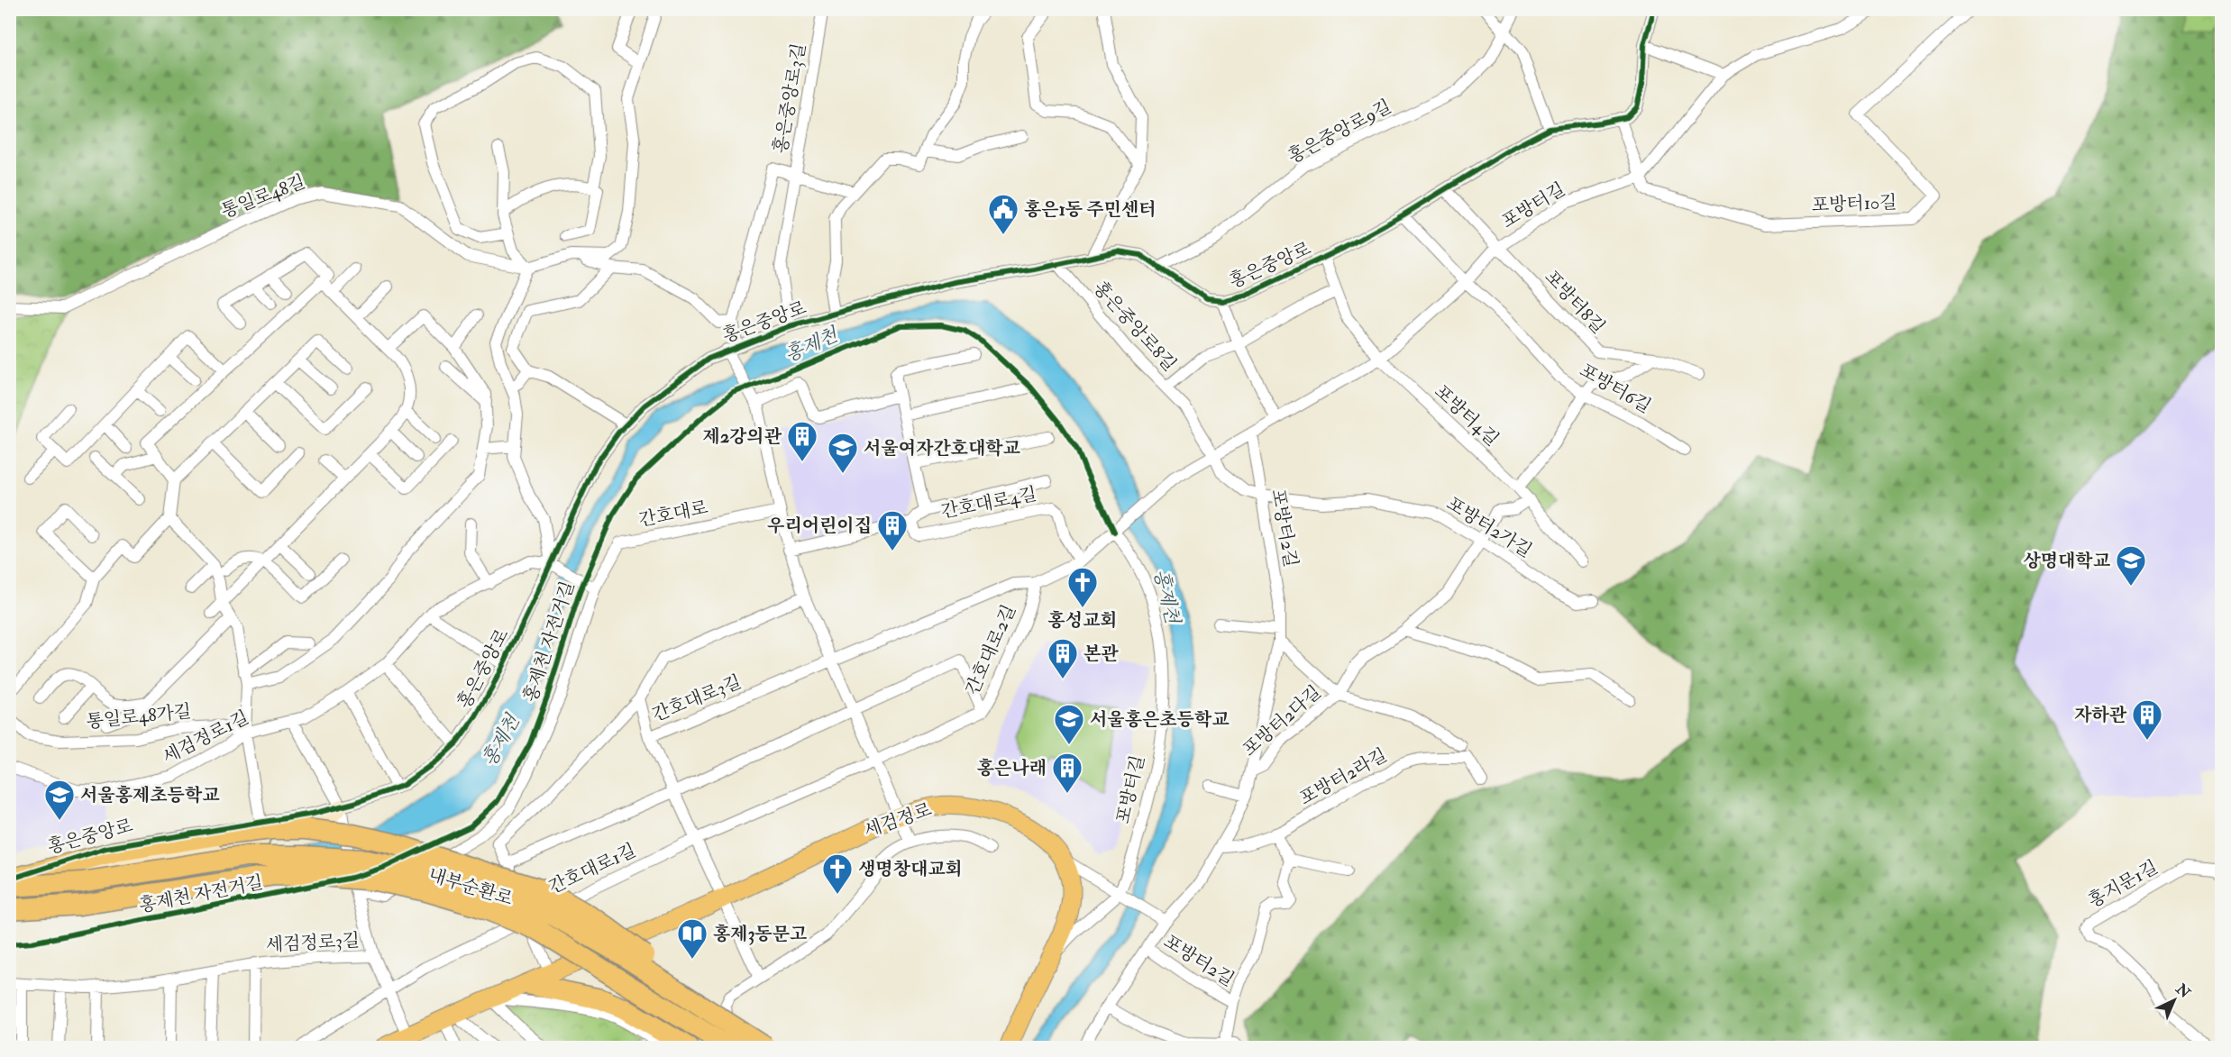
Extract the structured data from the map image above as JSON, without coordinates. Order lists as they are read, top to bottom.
{
  "streets": {
    "highway": ["내부순환로"],
    "main road": ["세검정로"],
    "street": [
      "홍은중앙로3길",
      "홍은중앙로9길",
      "통일로48길",
      "포방터10길",
      "포방터길",
      "홍은중앙로",
      "포방터8길",
      "홍은중앙로8길",
      "포방터6길",
      "포방터4길",
      "간호대로4길",
      "간호대로",
      "포방터2가길",
      "포방터2길",
      "간호대로2길",
      "간호대로3길",
      "통일로48가길",
      "포방터2다길",
      "세검정로1길",
      "포방터2라길",
      "간호대로1길",
      "홍지문1길",
      "세검정로3길"
    ],
    "cycle path": ["홍제천 자전거길"]
  },
  "crossings": [
    ["홍은중앙로3길", "홍은중앙로"],
    ["홍은중앙로9길", "홍은중앙로"],
    ["포방터10길", "포방터길"],
    ["포방터길", "홍은중앙로"],
    ["포방터길", "포방터8길"],
    ["포방터길", "홍은중앙로8길"],
    ["포방터길", "포방터6길"],
    ["포방터길", "포방터4길"],
    ["포방터길", "포방터2길"],
    ["포방터길", "세검정로"],
    ["홍은중앙로", "홍은중앙로8길"],
    ["홍은중앙로", "포방터4길"],
    ["홍은중앙로", "세검정로1길"],
    ["홍은중앙로", "세검정로3길"],
    ["간호대로", "세검정로3길"],
    ["포방터2가길", "포방터2길"],
    ["포방터2가길", "포방터2다길"],
    ["포방터2길", "포방터2다길"],
    ["포방터2길", "포방터2라길"],
    ["간호대로2길", "간호대로1길"],
    ["통일로48가길", "세검정로1길"],
    ["세검정로", "내부순환로"],
    ["세검정로", "세검정로3길"],
    ["간호대로1길", "세검정로3길"]
  ],
  "water": ["홍제천"],
  "places": {
    "public building": ["홍은1동 주민센터"],
    "building": [
      "제2강의관",
      "우리어린이집",
      "본관",
      "자하관",
      "홍은나래"
    ],
    "school or university": [
      "서울여자간호대학교",
      "상명대학교",
      "서울홍은초등학교",
      "서울홍제초등학교"
    ],
    "church": ["홍성교회", "생명창대교회"],
    "library": ["홍제3동문고"]
  },
  "north": "top right"
}
